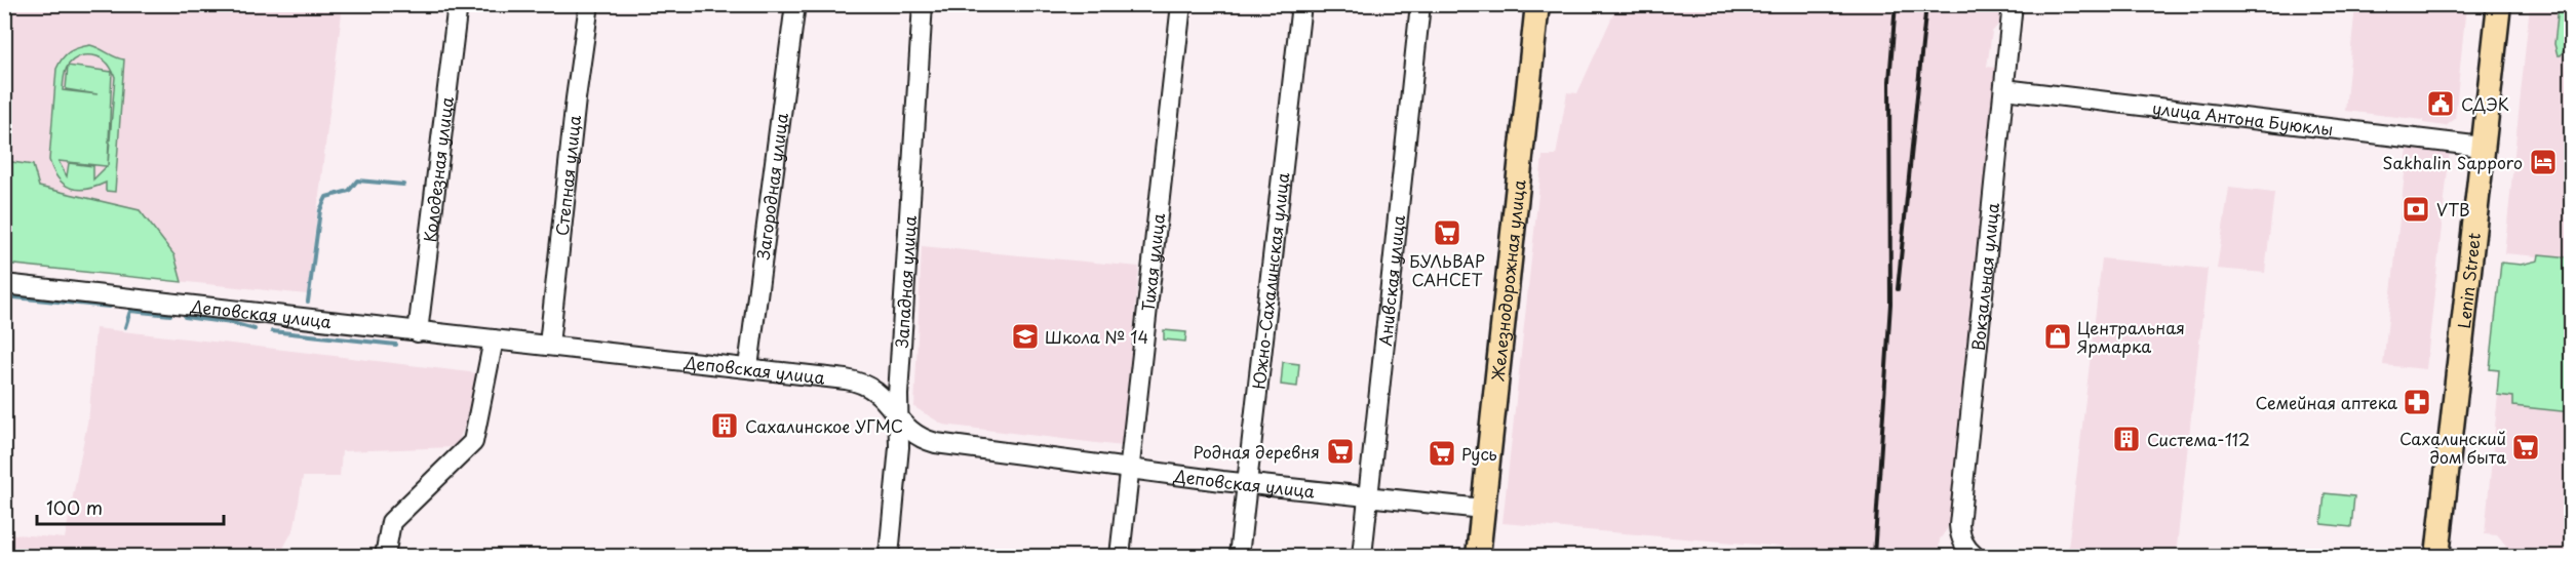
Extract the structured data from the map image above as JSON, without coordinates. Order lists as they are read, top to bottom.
{
  "streets": {
    "main road": ["Железнодорожная улица", "Lenin Street"],
    "street": [
      "улица Антона Буюклы",
      "Колодезная улица",
      "Степная улица",
      "Загородная улица",
      "Тихая улица",
      "Вокзальная улица",
      "Южно-Сахалинская улица",
      "Западная улица",
      "Анивская улица",
      "Деповская улица"
    ]
  },
  "crossings": [
    ["улица Антона Буюклы", "Вокзальная улица"],
    ["улица Антона Буюклы", "Lenin Street"],
    ["Колодезная улица", "Деповская улица"],
    ["Степная улица", "Деповская улица"],
    ["Загородная улица", "Деповская улица"],
    ["Тихая улица", "Деповская улица"],
    ["Южно-Сахалинская улица", "Деповская улица"],
    ["Железнодорожная улица", "Деповская улица"],
    ["Западная улица", "Деповская улица"],
    ["Анивская улица", "Деповская улица"]
  ],
  "places": {
    "public building": ["СДЭК"],
    "hotel": ["Sakhalin Sapporo"],
    "bank": ["VTB"],
    "supermarket": [
      "БУЛЬВАР САНСЕТ",
      "Сахалинский дом быта",
      "Родная деревня",
      "Русь"
    ],
    "school or university": ["Школа № 14"],
    "shop": ["Центральная Ярмарка"],
    "pharmacy": ["Семейная аптека"],
    "building": ["Сахалинское УГМС", "Система-112"]
  },
  "scale_bar": "100 m"
}
